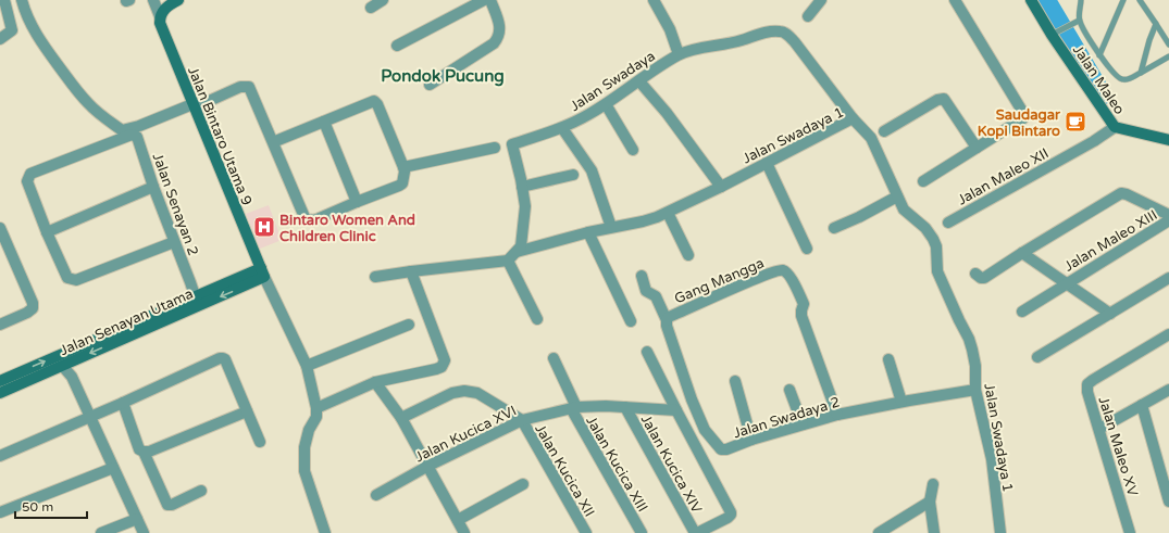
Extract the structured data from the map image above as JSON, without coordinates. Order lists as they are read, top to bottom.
{
  "streets": {
    "street": [
      "Jalan Maleo",
      "Jalan Swadaya",
      "Jalan Swadaya 1",
      "Jalan Bintaro Utama 9",
      "Jalan Maleo XII",
      "Jalan Senayan 2",
      "Jalan Maleo XIII",
      "Gang Mangga",
      "Jalan Senayan Utama",
      "Jalan Swadaya 2",
      "Jalan Kucica XVI",
      "Jalan Maleo XV",
      "Jalan Kucica XIII",
      "Jalan Kucica XIV",
      "Jalan Kucica XII"
    ]
  },
  "crossings": [
    ["Jalan Maleo", "Jalan Maleo XII"],
    ["Jalan Swadaya", "Jalan Swadaya 1"],
    ["Jalan Swadaya 1", "Jalan Swadaya 2"],
    ["Jalan Bintaro Utama 9", "Jalan Senayan Utama"],
    ["Jalan Senayan 2", "Jalan Senayan Utama"],
    ["Gang Mangga", "Jalan Swadaya 2"],
    ["Jalan Kucica XVI", "Jalan Kucica XIII"],
    ["Jalan Kucica XVI", "Jalan Kucica XIV"],
    ["Jalan Kucica XVI", "Jalan Kucica XII"]
  ],
  "districts": ["Pondok Pucung"],
  "places": {
    "cafe": ["Saudagar Kopi Bintaro"],
    "hospital": ["Bintaro Women And Children Clinic"]
  },
  "scale_bar": "50 m"
}
